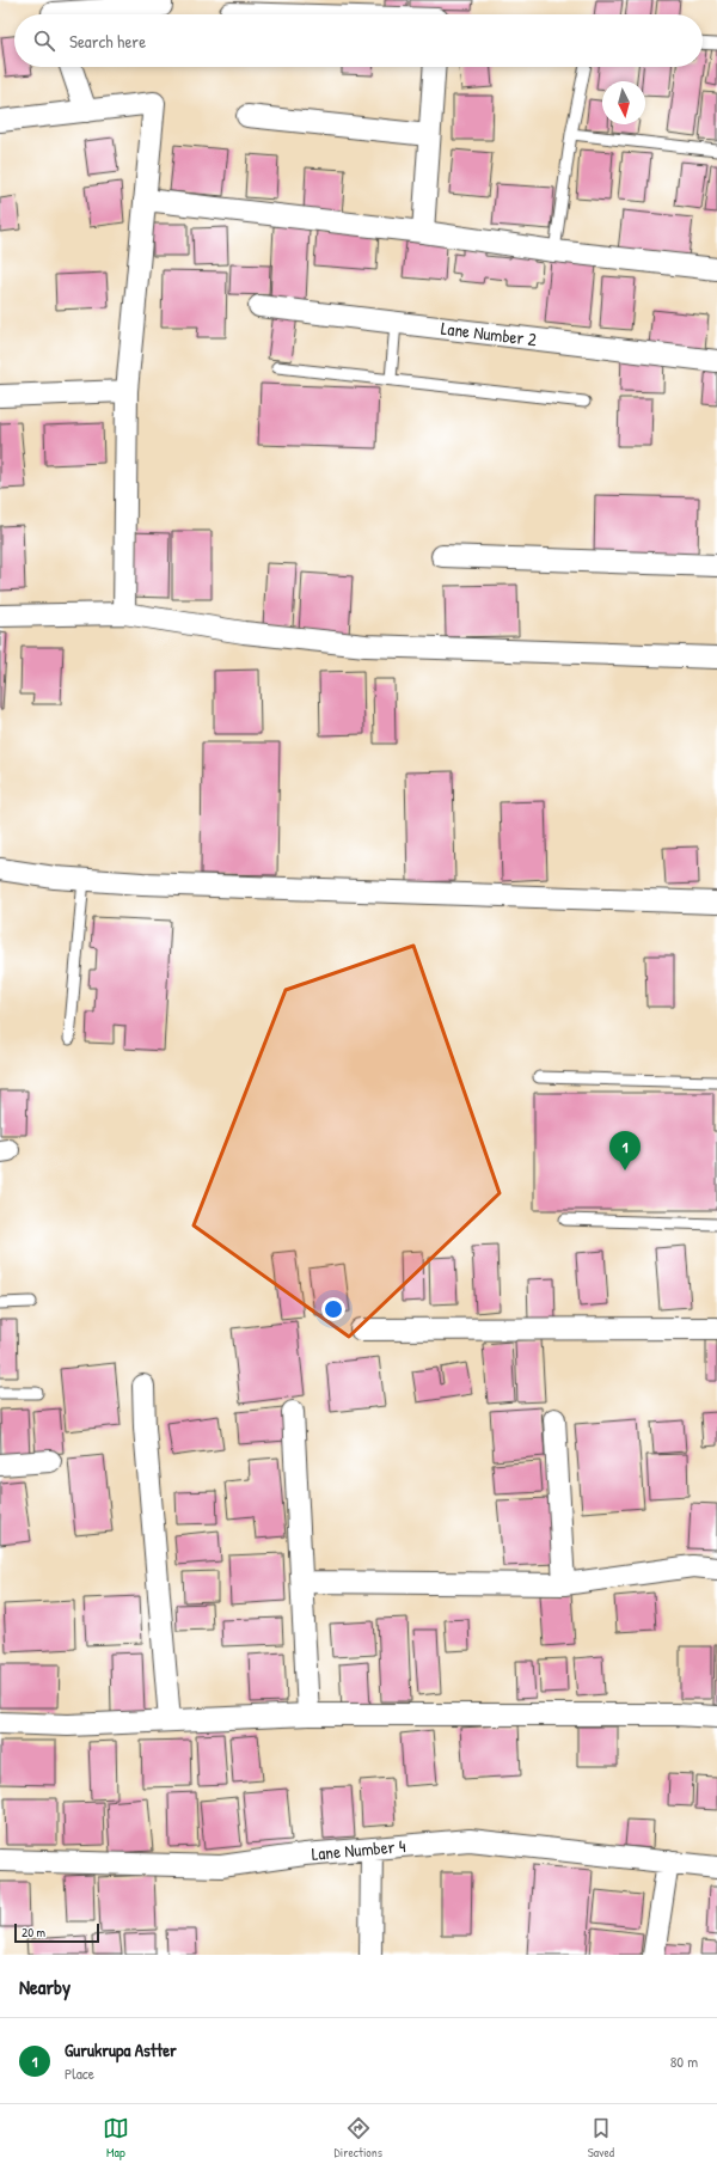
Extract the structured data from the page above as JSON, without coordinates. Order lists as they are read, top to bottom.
{
  "streets": {
    "street": ["Lane Number 2", "Lane Number 4"]
  },
  "scale_bar": "20 m",
  "north": "bottom",
  "page": {
    "search": "Search here",
    "pins": "1",
    "scale": "20 m",
    "heading": "Nearby",
    "list": [
      {
        "mark": "1",
        "name": "Gurukrupa Astter",
        "note": "Place",
        "value": "80 m"
      }
    ],
    "nav": ["Map", "Directions", "Saved"]
  }
}
